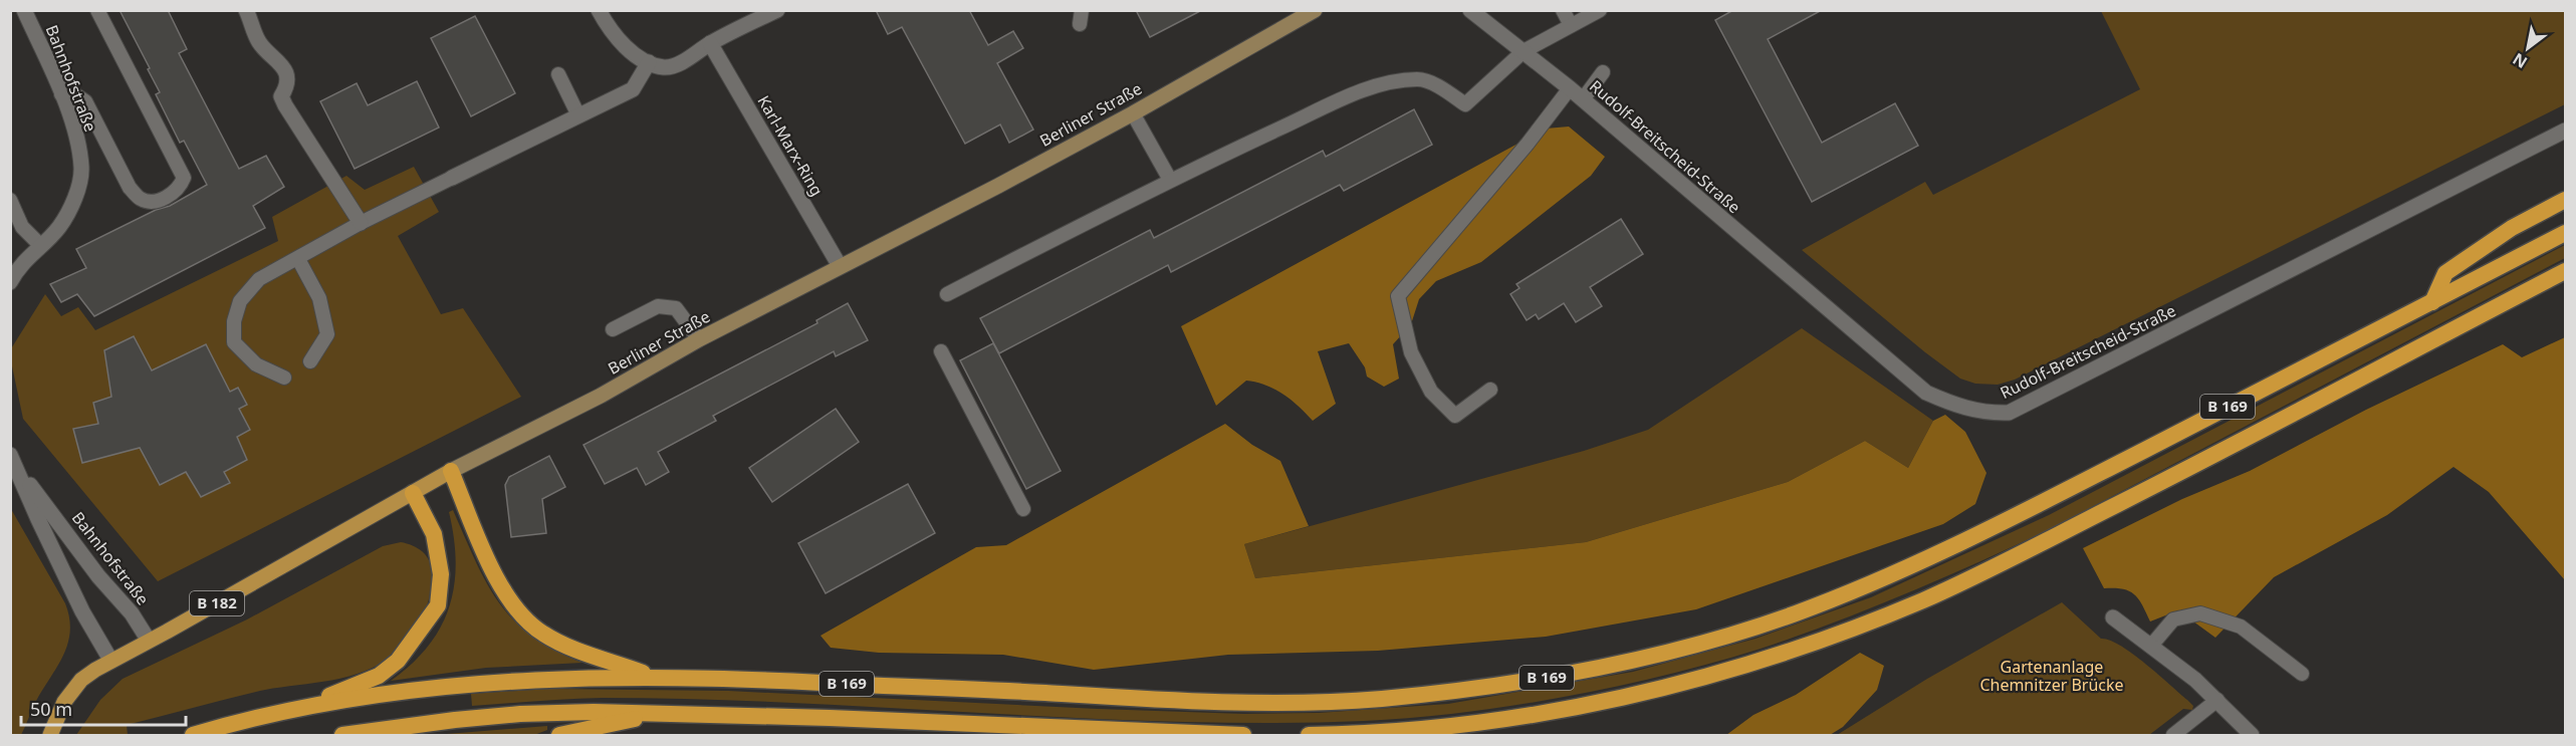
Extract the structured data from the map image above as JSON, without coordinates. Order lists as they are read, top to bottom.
{
  "streets": {
    "highway": ["B 169"],
    "main road": ["Berliner Straße", "B 182"],
    "street": ["Bahnhofstraße", "Karl-Marx-Ring", "Rudolf-Breitscheid-Straße"]
  },
  "crossings": [
    ["Bahnhofstraße", "Berliner Straße"],
    ["Berliner Straße", "Karl-Marx-Ring"]
  ],
  "parks": ["Gartenanlage Chemnitzer Brücke"],
  "scale_bar": "50 m",
  "north": "bottom left"
}
